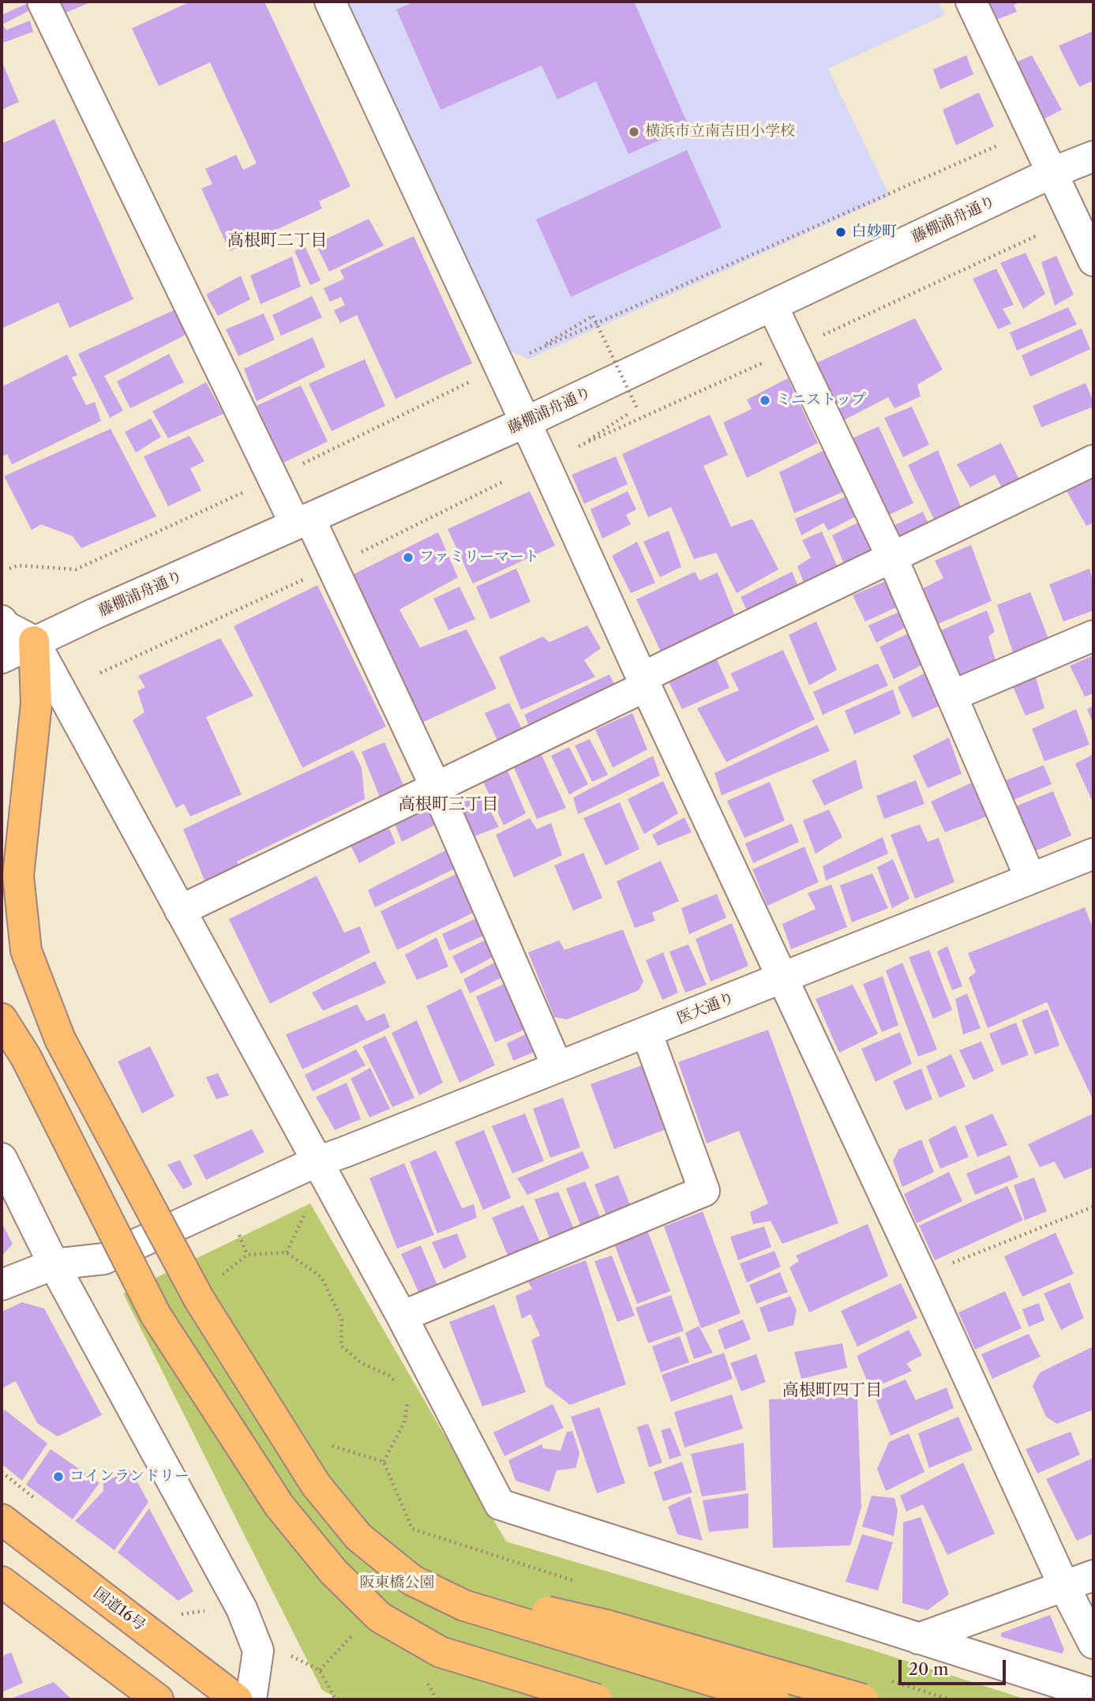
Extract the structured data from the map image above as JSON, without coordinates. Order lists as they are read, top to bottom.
{
  "streets": {
    "highway": ["国道16号"],
    "street": ["藤棚浦舟通り", "医大通り"]
  },
  "districts": ["高根町二丁目", "高根町三丁目", "高根町四丁目"],
  "parks": ["阪東橋公園"],
  "places": [
    "横浜市立南吉田小学校",
    "白妙町",
    "ミニストップ",
    "ファミリーマート",
    "コインランドリー"
  ],
  "scale_bar": "20 m"
}
